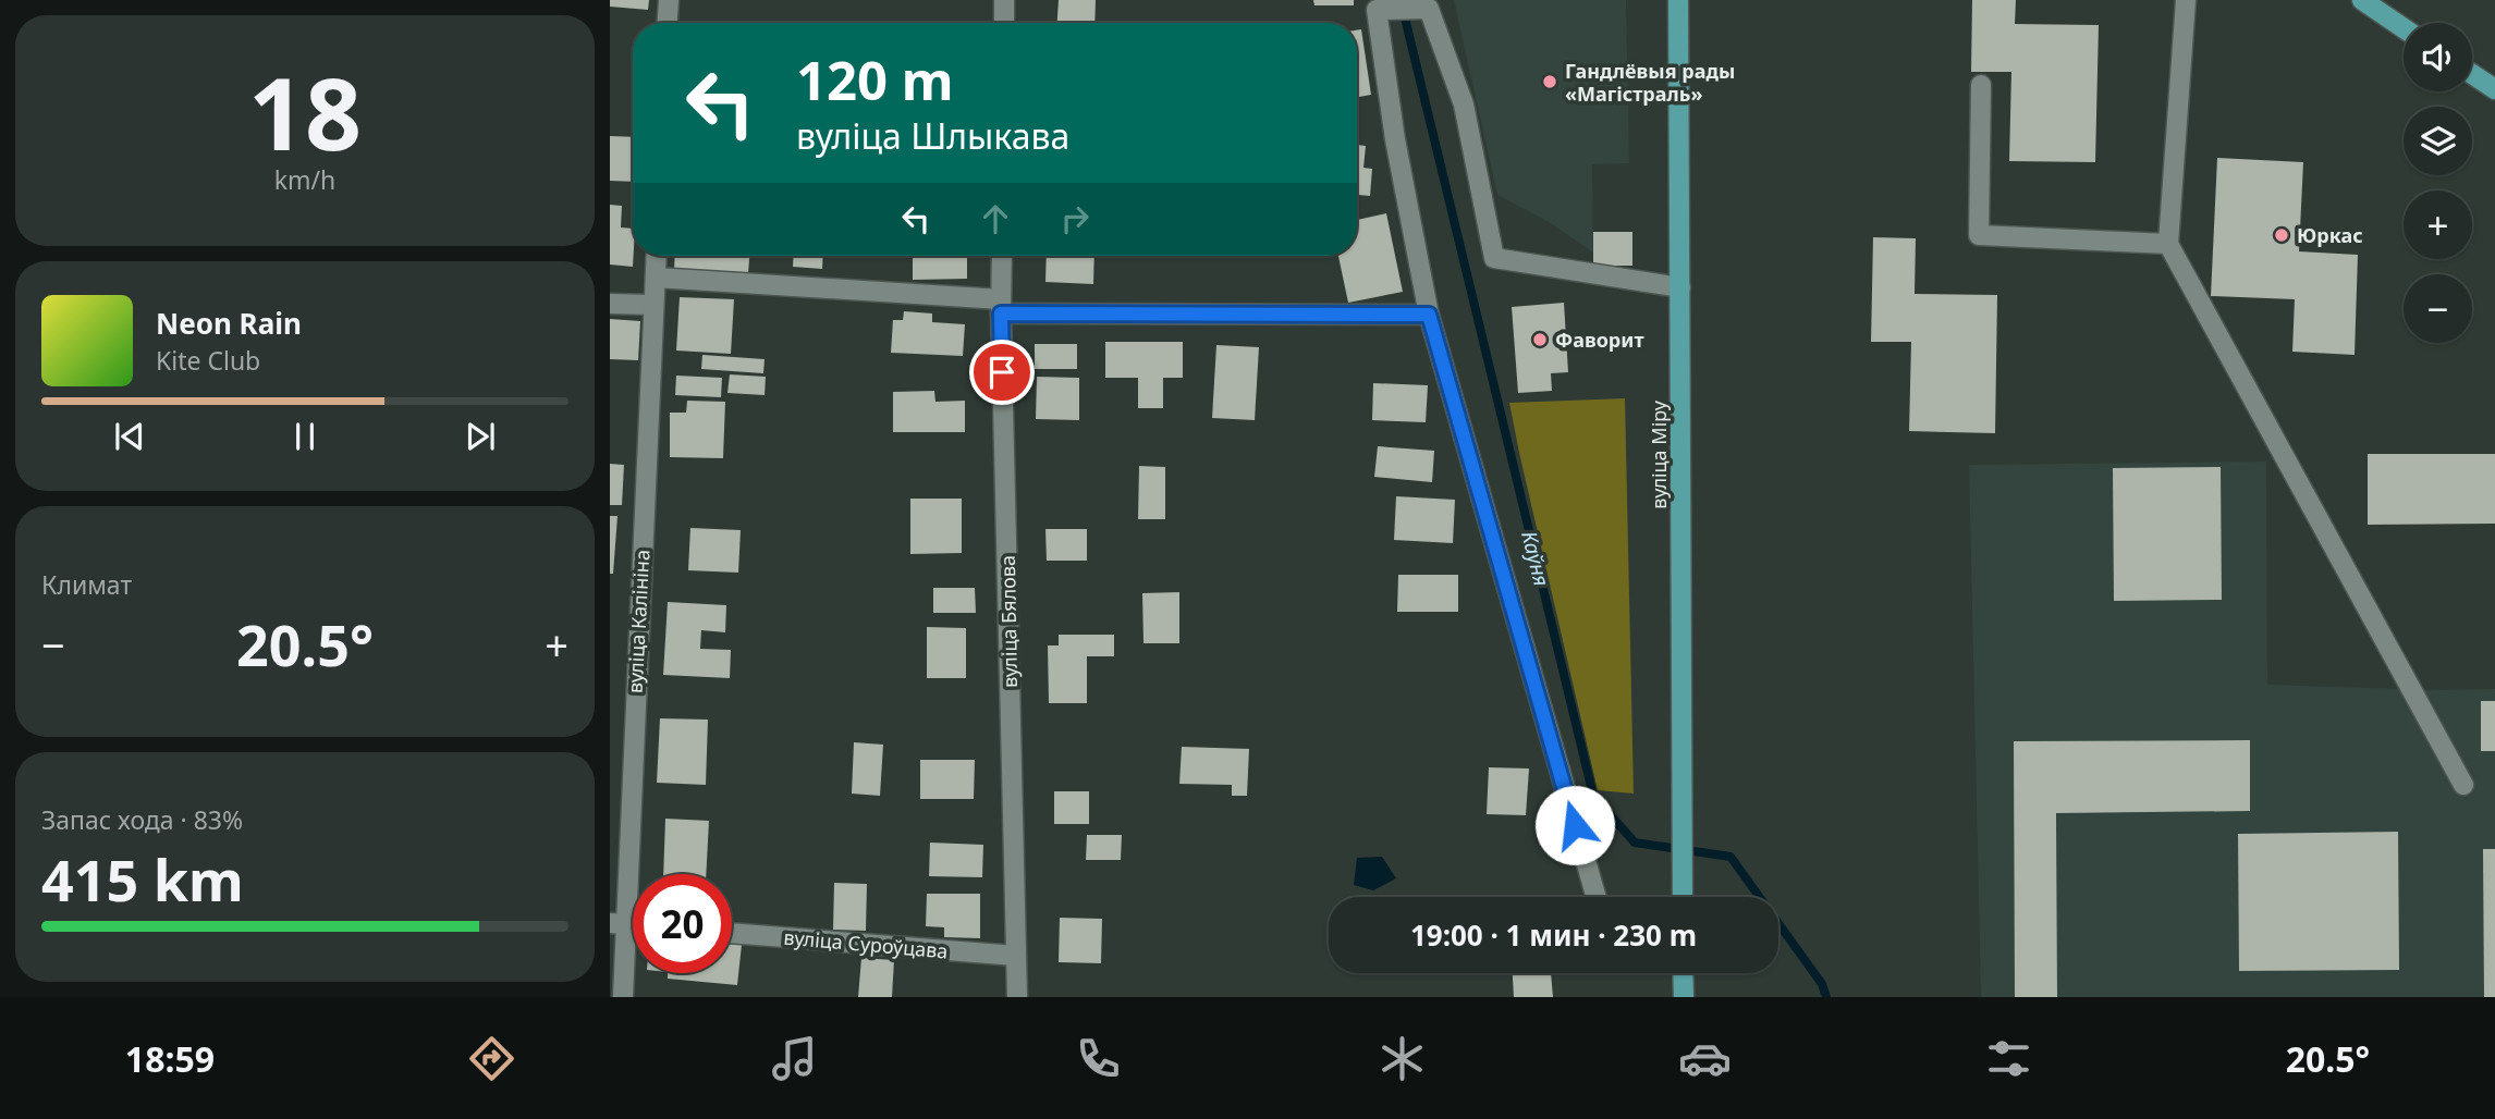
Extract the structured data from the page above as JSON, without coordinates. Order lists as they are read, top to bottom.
{
  "streets": {
    "main road": ["вуліца Міру"],
    "street": ["вуліца Калініна", "вуліца Бялова", "вуліца Суроўцава"]
  },
  "crossings": [
    ["вуліца Бялова", "вуліца Суроўцава"]
  ],
  "water": ["Каўня"],
  "places": ["Гандлёвыя рады «Магістраль»", "Юркас", "Фаворит"],
  "page": {
    "tile": [
      ["18", "km/h"],
      "Климат",
      ["Запас хода · 83%", "415 km"]
    ],
    "map_buttons": ["+", "−"],
    "turn": ["120 m", "вуліца Шлыкава"],
    "song": ["Neon Rain", "Kite Club"],
    "heat": ["−", "20.5°", "+"],
    "limit": "20",
    "trip": "19:00 · 1 мин · 230 m",
    "tabs": ["18:59", "20.5°"]
  }
}
